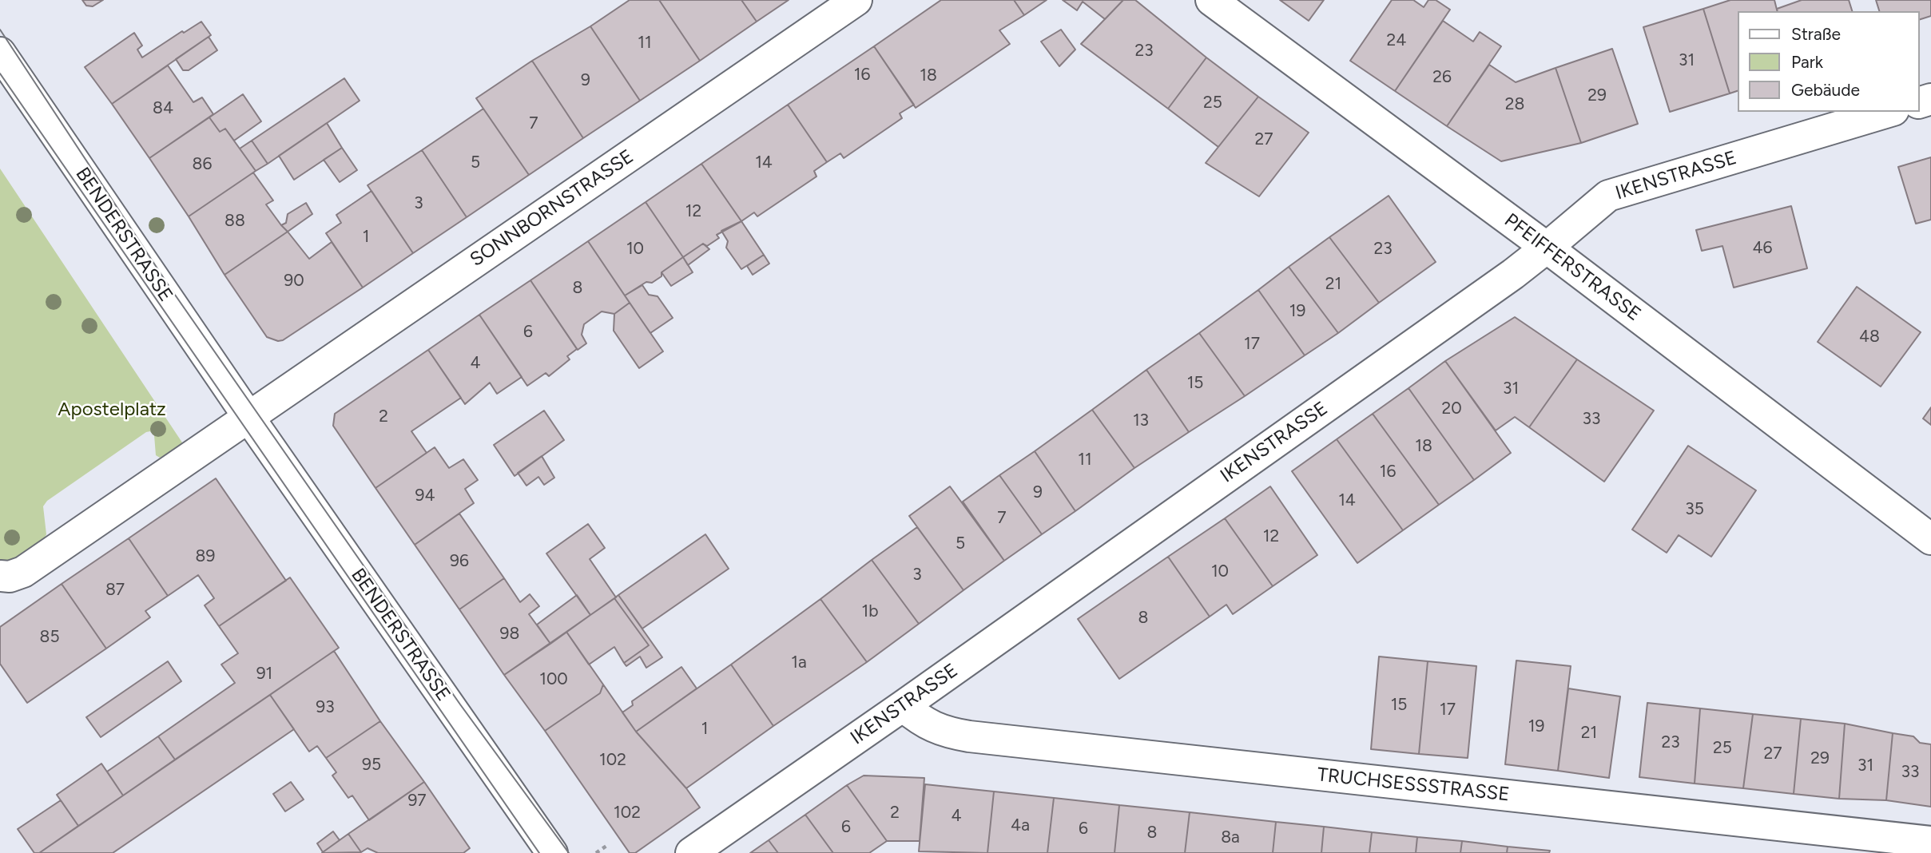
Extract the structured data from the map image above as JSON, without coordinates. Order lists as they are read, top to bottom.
{
  "streets": {
    "street": [
      "IKENSTRASSE",
      "SONNBORNSTRASSE",
      "BENDERSTRASSE",
      "PFEIFFERSTRASSE",
      "TRUCHSESSSTRASSE"
    ]
  },
  "crossings": [
    ["IKENSTRASSE", "PFEIFFERSTRASSE"],
    ["IKENSTRASSE", "TRUCHSESSSTRASSE"],
    ["SONNBORNSTRASSE", "BENDERSTRASSE"]
  ],
  "parks": ["Apostelplatz"],
  "house_numbers": [
    "24",
    "11",
    "23",
    "31",
    "16",
    "18",
    "26",
    "9",
    "29",
    "25",
    "28",
    "84",
    "7",
    "27",
    "5",
    "14",
    "86",
    "3",
    "12",
    "88",
    "1",
    "46",
    "10",
    "23",
    "90",
    "21",
    "8",
    "19",
    "6",
    "48",
    "17",
    "4",
    "15",
    "31",
    "20",
    "2",
    "33",
    "13",
    "18",
    "11",
    "16",
    "9",
    "94",
    "14",
    "35",
    "7",
    "12",
    "5",
    "89",
    "96",
    "10",
    "3",
    "87",
    "1b",
    "8",
    "98",
    "85",
    "1a",
    "91",
    "100",
    "15",
    "93",
    "17",
    "19",
    "1",
    "21",
    "23",
    "25",
    "27",
    "29",
    "102",
    "95",
    "31",
    "33",
    "97",
    "102",
    "2",
    "4",
    "4a",
    "6",
    "6",
    "8",
    "8a"
  ],
  "legend": ["Straße", "Park", "Gebäude"]
}
